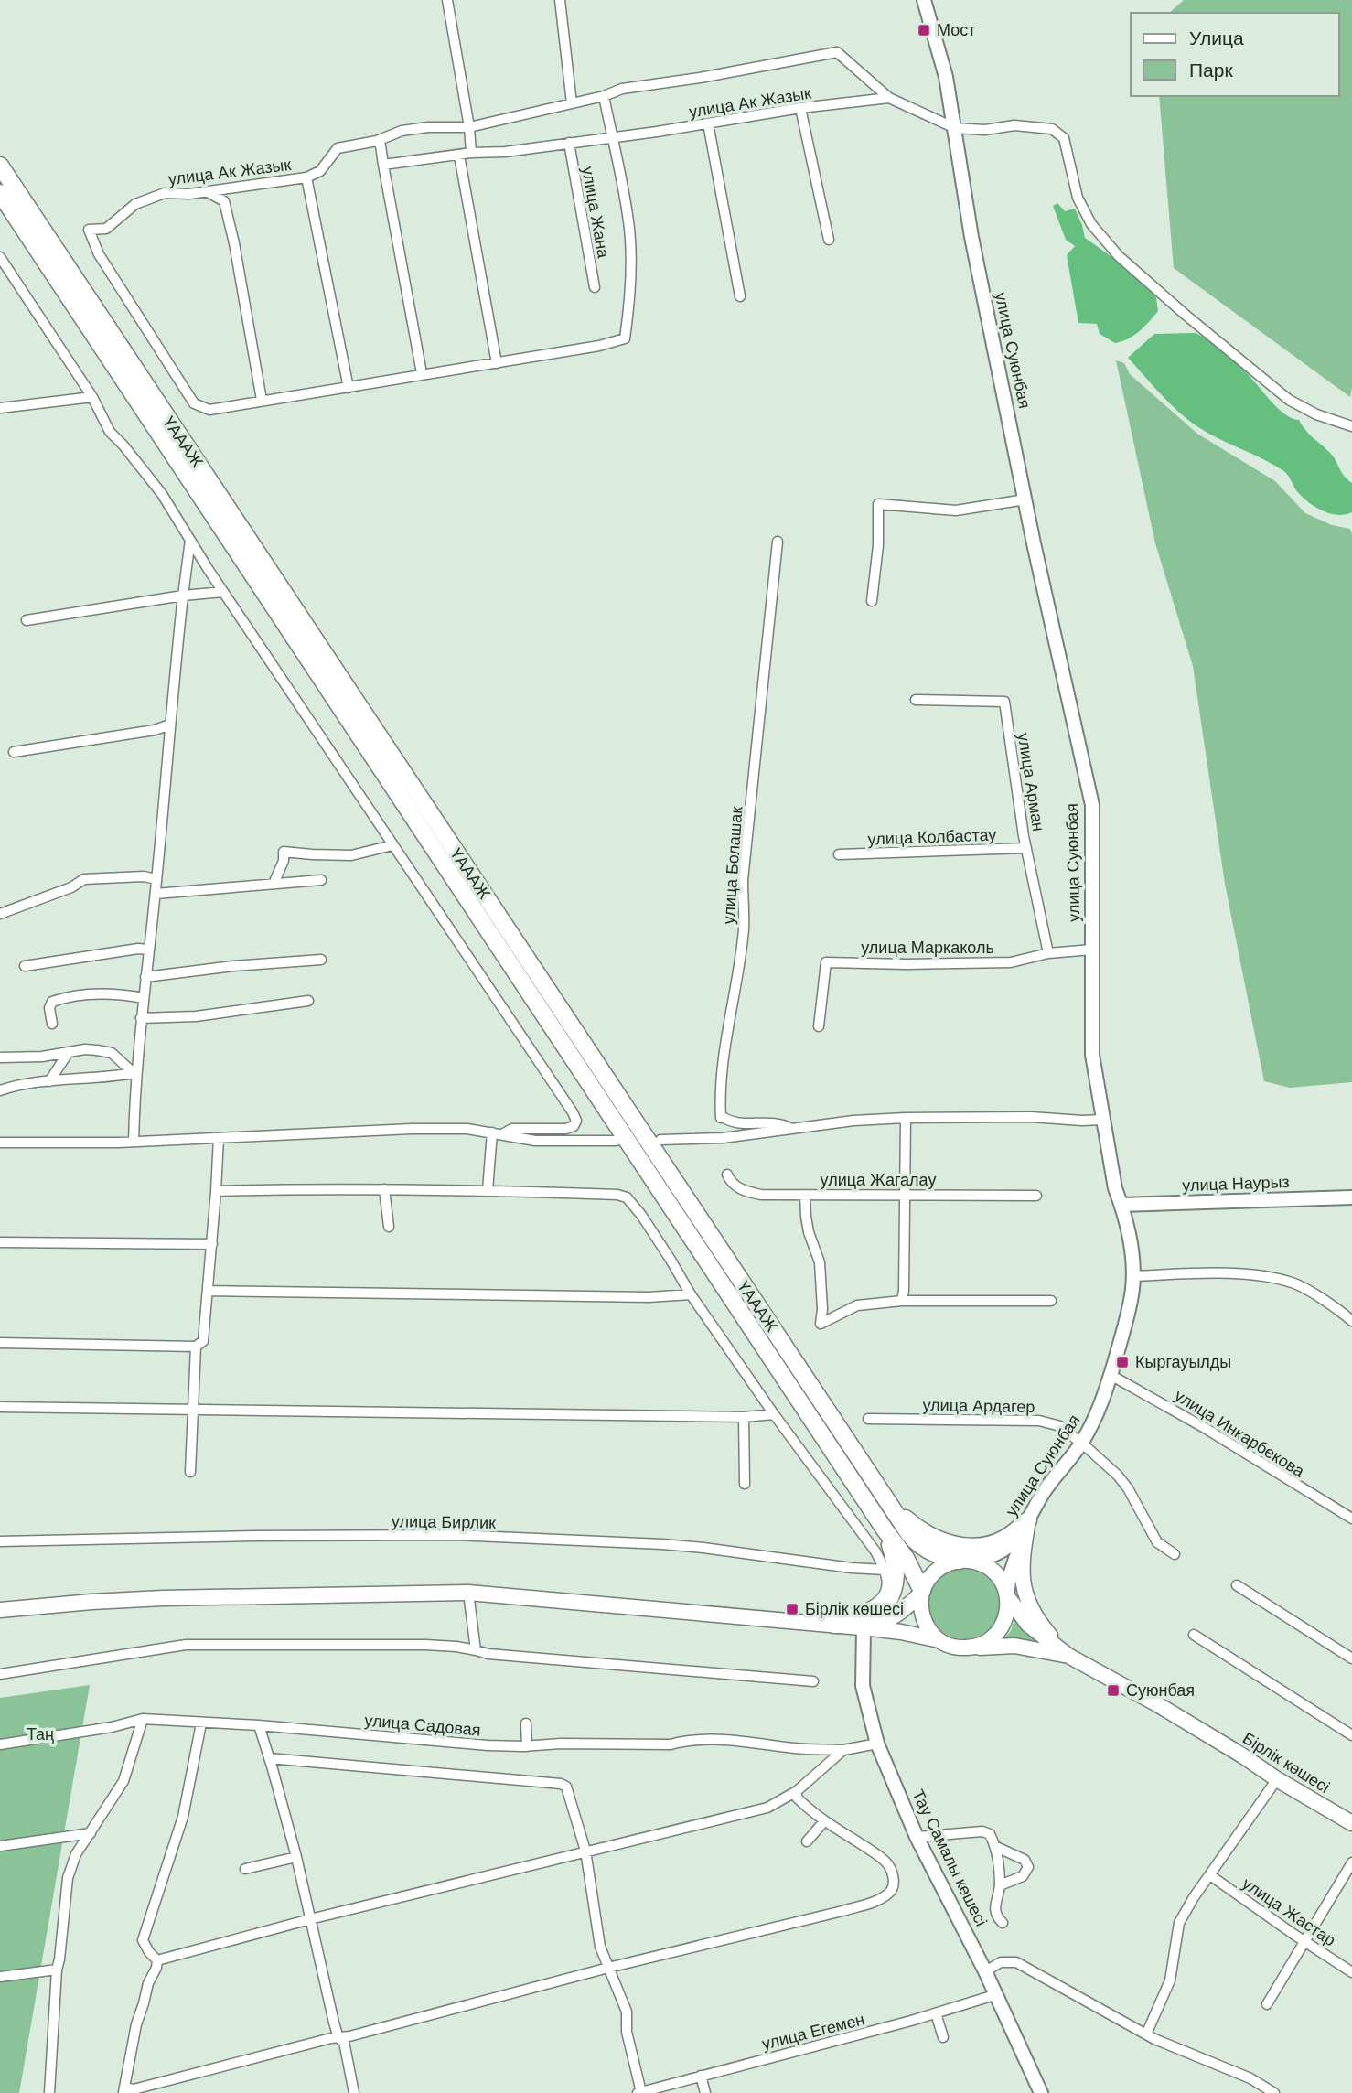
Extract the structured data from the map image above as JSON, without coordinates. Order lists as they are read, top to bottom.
{
  "streets": {
    "highway": ["ҮАААЖ"],
    "main road": [
      "улица Суюнбая",
      "улица Наурыз",
      "Бірлік көшесі",
      "Тау Самалы көшесі"
    ],
    "street": [
      "улица Ак Жазык",
      "улица Жана",
      "улица Арман",
      "улица Колбастау",
      "улица Болашак",
      "улица Маркаколь",
      "улица Жагалау",
      "улица Ардагер",
      "улица Инкарбекова",
      "улица Бирлик",
      "улица Садовая",
      "улица Жастар",
      "улица Егемен"
    ]
  },
  "crossings": [
    ["улица Ак Жазык", "улица Жана"],
    ["улица Ак Жазык", "улица Суюнбая"],
    ["улица Суюнбая", "ҮАААЖ"],
    ["улица Суюнбая", "улица Маркаколь"],
    ["улица Суюнбая", "улица Наурыз"],
    ["улица Суюнбая", "улица Ардагер"],
    ["улица Суюнбая", "улица Инкарбекова"],
    ["улица Арман", "улица Колбастау"],
    ["улица Арман", "улица Маркаколь"],
    ["улица Садовая", "Тау Самалы көшесі"],
    ["Тау Самалы көшесі", "улица Егемен"]
  ],
  "parks": ["Таң"],
  "places": {
    "transit": [
      "Мост",
      "Кыргауылды",
      "Бірлік көшесі",
      "Суюнбая"
    ]
  },
  "legend": ["Улица", "Парк"]
}
